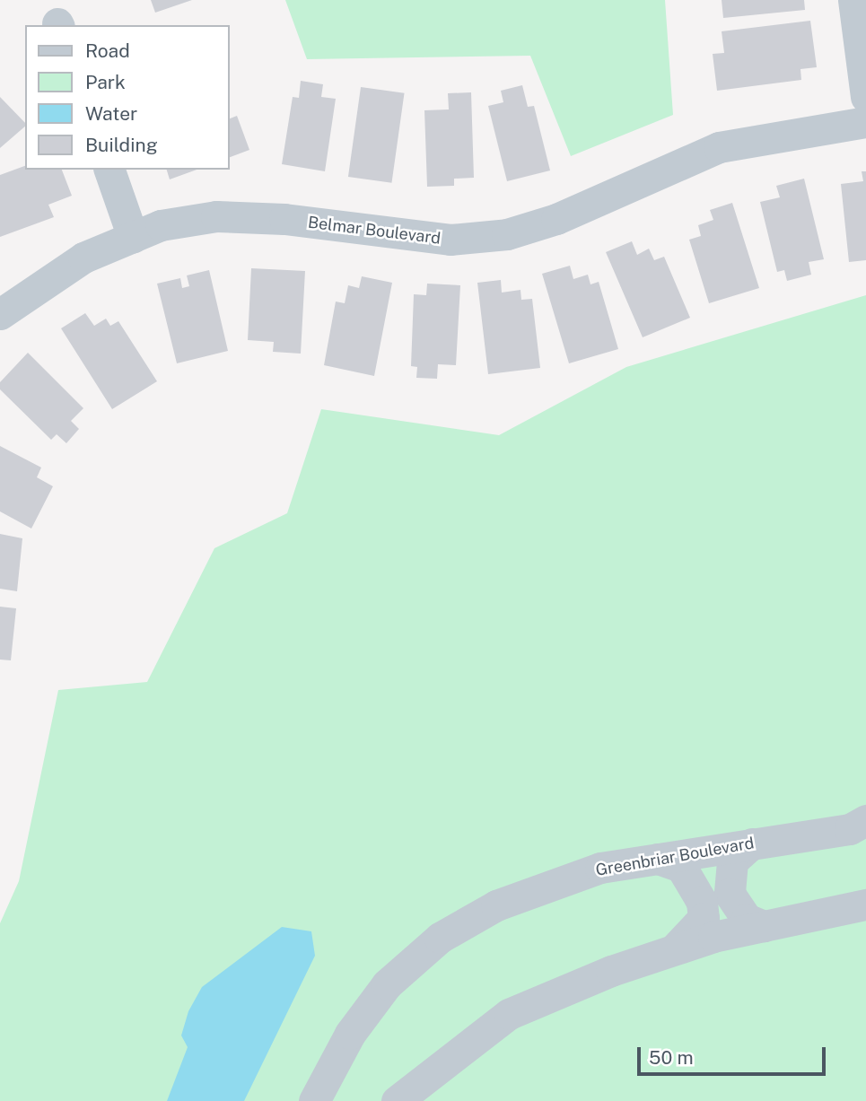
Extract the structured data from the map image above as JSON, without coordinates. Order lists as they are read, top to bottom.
{
  "streets": {
    "street": ["Belmar Boulevard", "Greenbriar Boulevard"]
  },
  "legend": [
    "Road",
    "Park",
    "Water",
    "Building"
  ],
  "scale_bar": "50 m"
}
